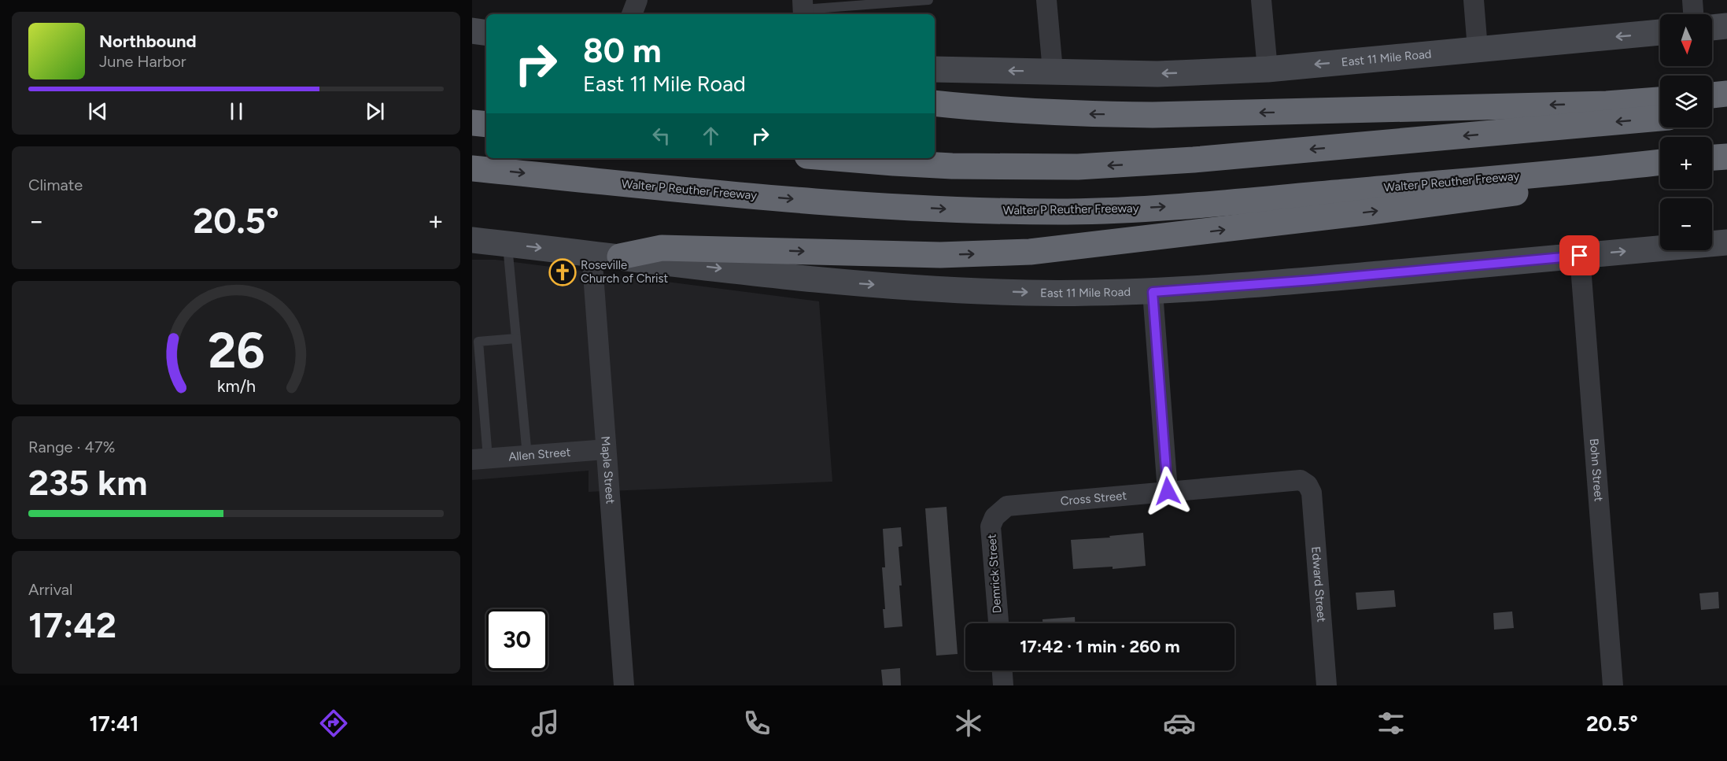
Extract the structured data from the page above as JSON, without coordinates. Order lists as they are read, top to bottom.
{
  "streets": {
    "highway": ["Walter P Reuther Freeway"],
    "main road": ["East 11 Mile Road"],
    "street": [
      "Allen Street",
      "Maple Street",
      "Bohn Street",
      "Cross Street",
      "Demrick Street",
      "Edward Street"
    ]
  },
  "crossings": [
    ["East 11 Mile Road", "Maple Street"],
    ["East 11 Mile Road", "Bohn Street"],
    ["Allen Street", "Maple Street"],
    ["Cross Street", "Demrick Street"],
    ["Cross Street", "Edward Street"]
  ],
  "places": {
    "church": ["Roseville Church of Christ"]
  },
  "north": "bottom",
  "page": {
    "map_buttons": ["+", "−"],
    "turn": ["80 m", "East 11 Mile Road"],
    "song": ["Northbound", "June Harbor"],
    "tile": [
      "Climate",
      ["Range · 47%", "235 km"],
      ["Arrival", "17:42"]
    ],
    "heat": ["−", "20.5°", "+"],
    "limit": "30",
    "trip": "17:42 · 1 min · 260 m",
    "tabs": ["17:41", "20.5°"],
    "gauge": ["26", "km/h"]
  }
}
